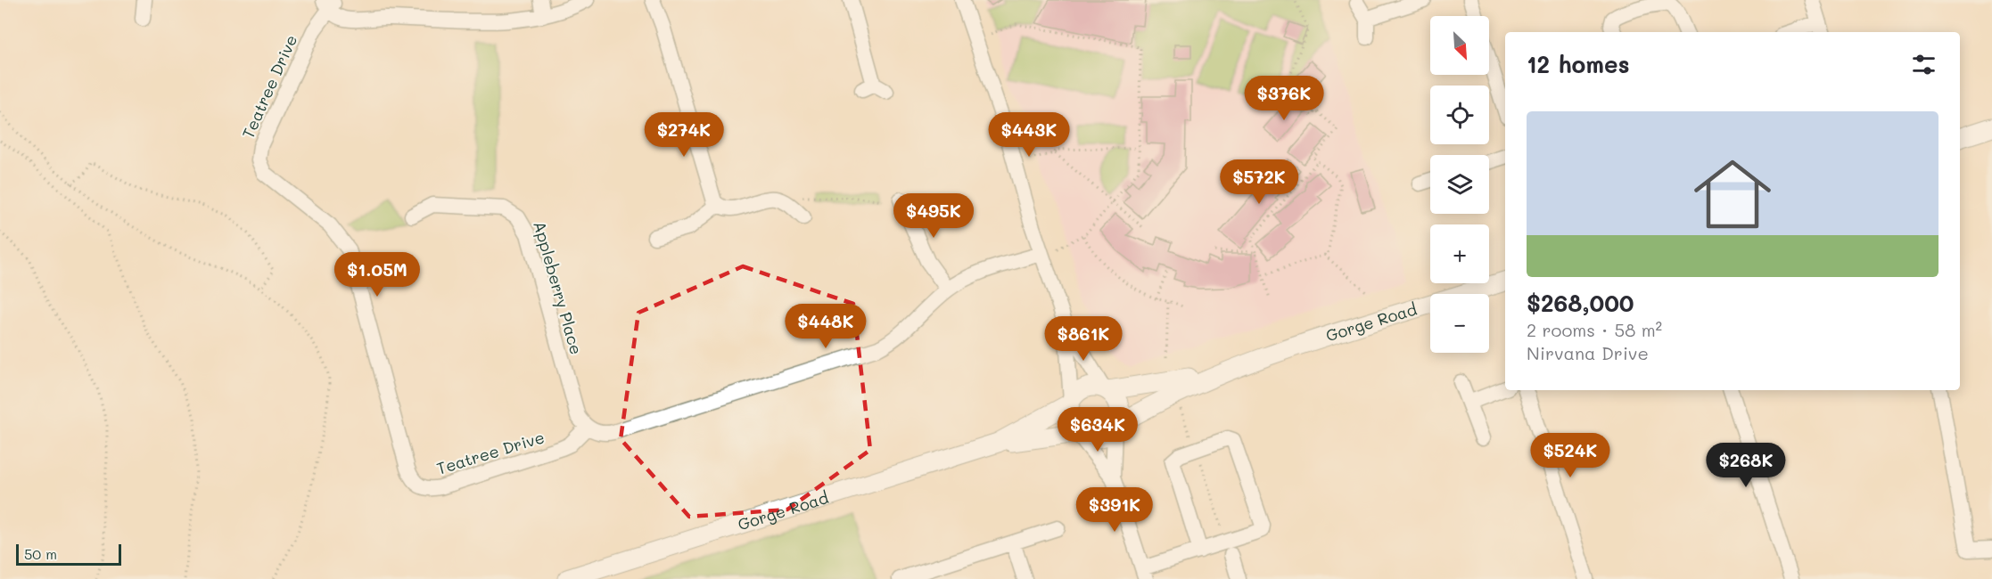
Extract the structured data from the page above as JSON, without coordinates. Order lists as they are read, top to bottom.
{
  "streets": {
    "main road": ["Gorge Road"],
    "street": ["Teatree Drive", "Appleberry Place"]
  },
  "crossings": [
    ["Teatree Drive", "Appleberry Place"]
  ],
  "scale_bar": "50 m",
  "north": "bottom right",
  "page": {
    "map_buttons": ["+", "−"],
    "heading": "12 homes",
    "price": [
      "$376K",
      "$274K",
      "$443K",
      "$572K",
      "$495K",
      "$1.05M",
      "$448K",
      "$861K",
      "$634K",
      "$524K",
      "$268K",
      "$391K"
    ],
    "list": [
      {
        "name": "$268,000",
        "note": "2 rooms · 58 m² · Nirvana Drive"
      }
    ],
    "scale": "50 m"
  }
}
